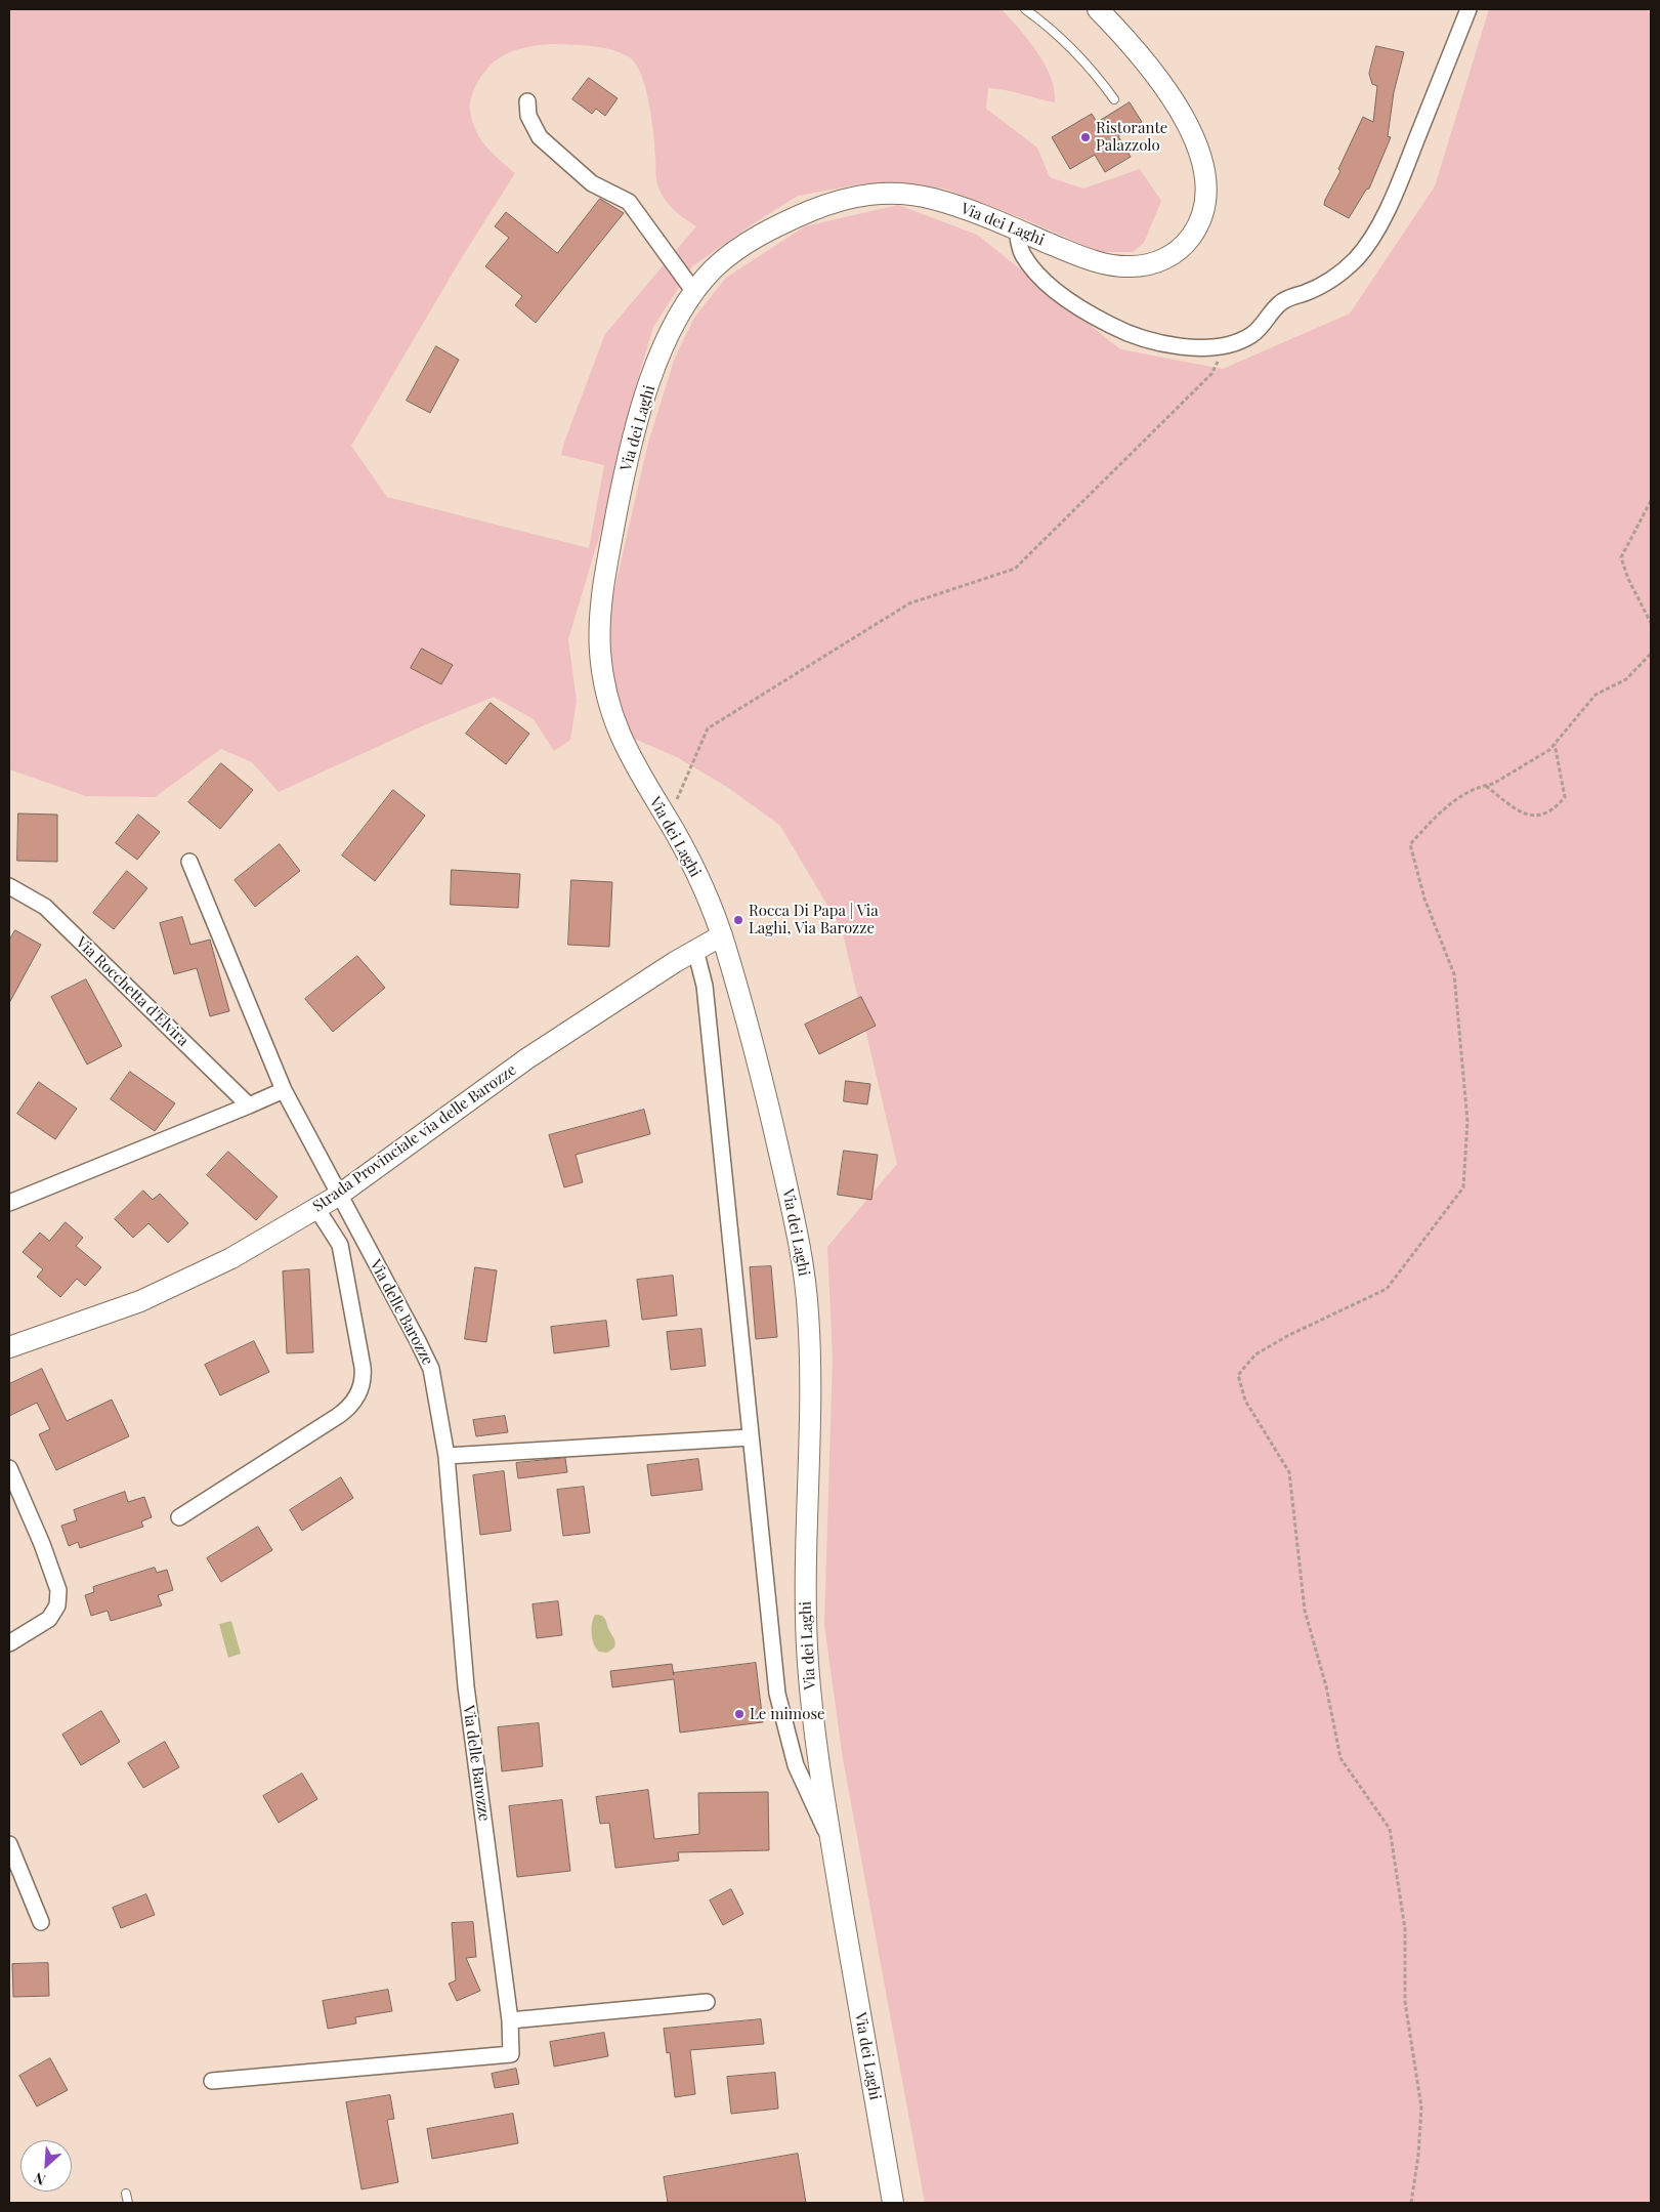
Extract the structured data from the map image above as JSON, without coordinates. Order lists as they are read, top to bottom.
{
  "streets": {
    "main road": ["Via dei Laghi", "Strada Provinciale via delle Barozze"],
    "street": ["Via Rocchetta d'Elvira", "Via delle Barozze"]
  },
  "crossings": [
    ["Via dei Laghi", "Strada Provinciale via delle Barozze"],
    ["Strada Provinciale via delle Barozze", "Via delle Barozze"]
  ],
  "places": ["Ristorante Palazzolo", "Rocca Di Papa | Via Laghi, Via Barozze", "Le mimose"],
  "north": "bottom left"
}
